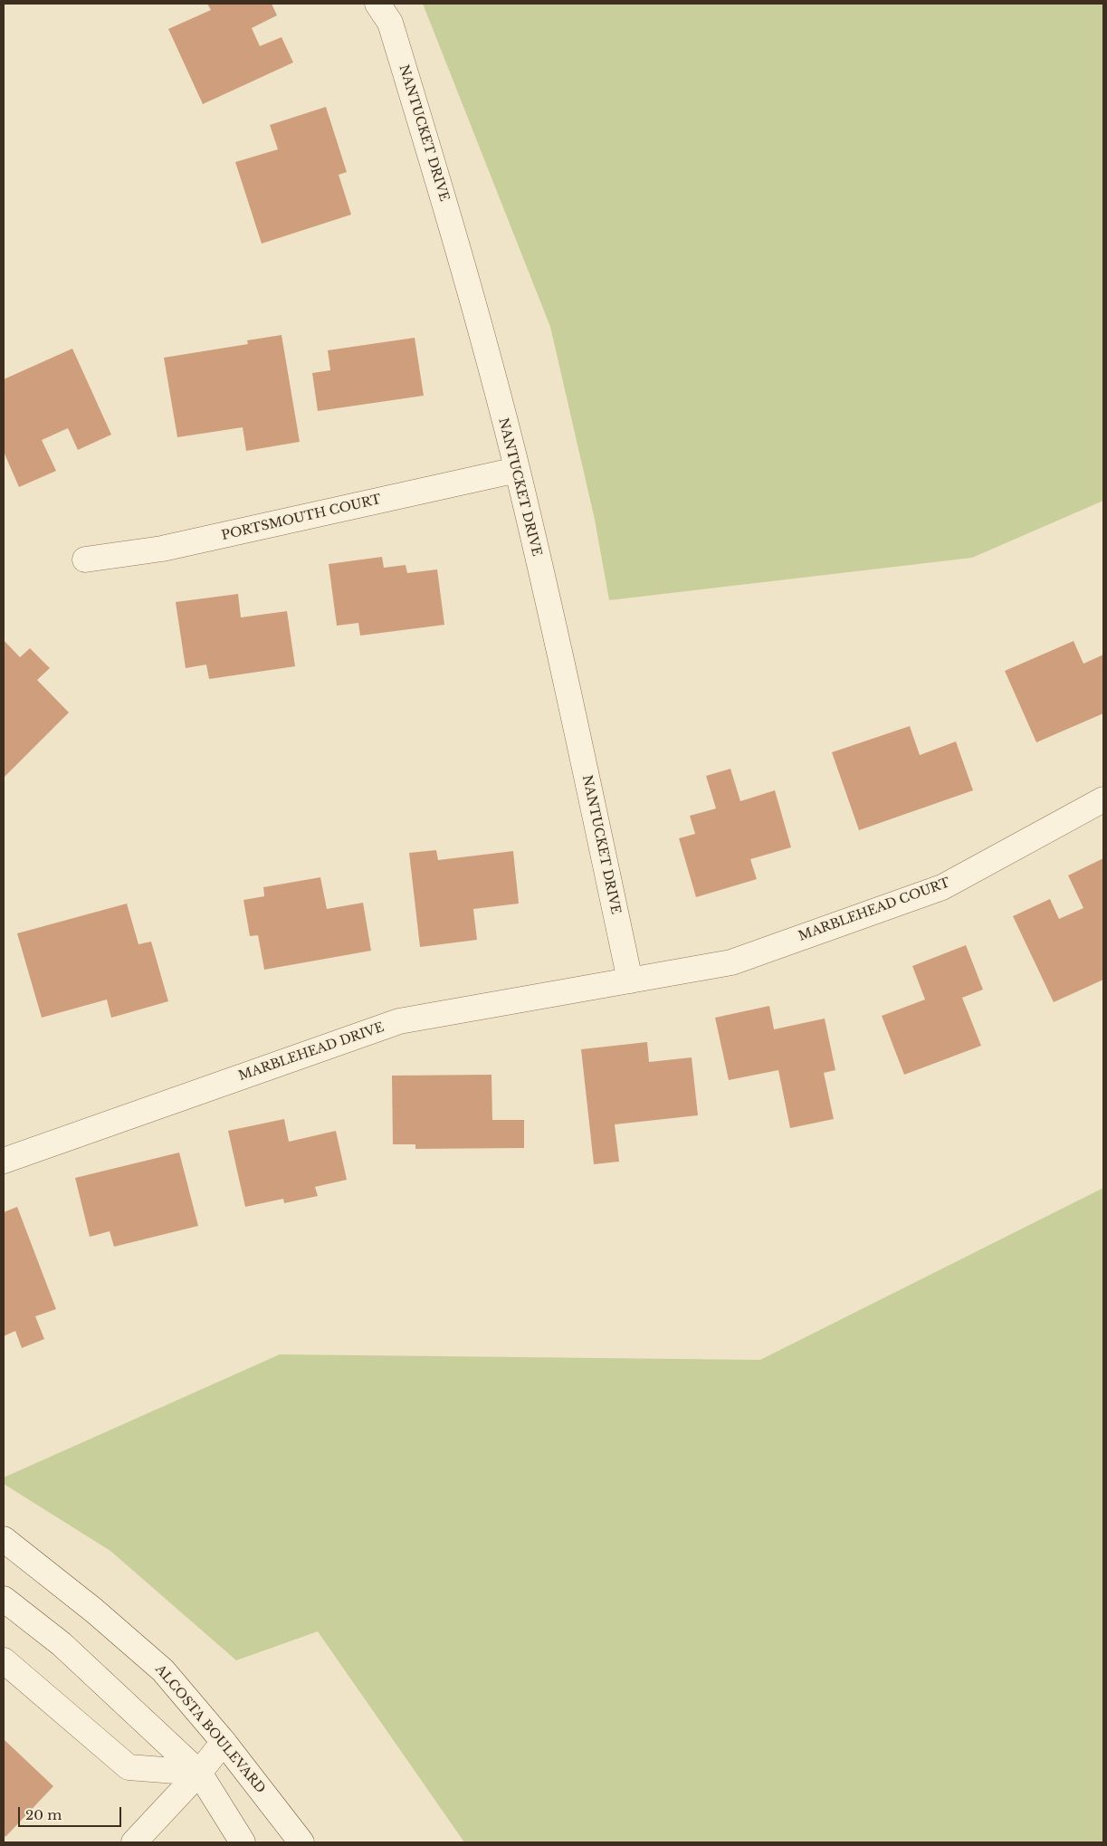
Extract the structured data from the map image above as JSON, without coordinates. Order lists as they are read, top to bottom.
{
  "streets": {
    "street": [
      "NANTUCKET DRIVE",
      "PORTSMOUTH COURT",
      "MARBLEHEAD COURT",
      "MARBLEHEAD DRIVE",
      "ALCOSTA BOULEVARD"
    ]
  },
  "crossings": [
    ["NANTUCKET DRIVE", "PORTSMOUTH COURT"],
    ["NANTUCKET DRIVE", "MARBLEHEAD COURT"],
    ["NANTUCKET DRIVE", "MARBLEHEAD DRIVE"],
    ["MARBLEHEAD COURT", "MARBLEHEAD DRIVE"]
  ],
  "scale_bar": "20 m"
}
